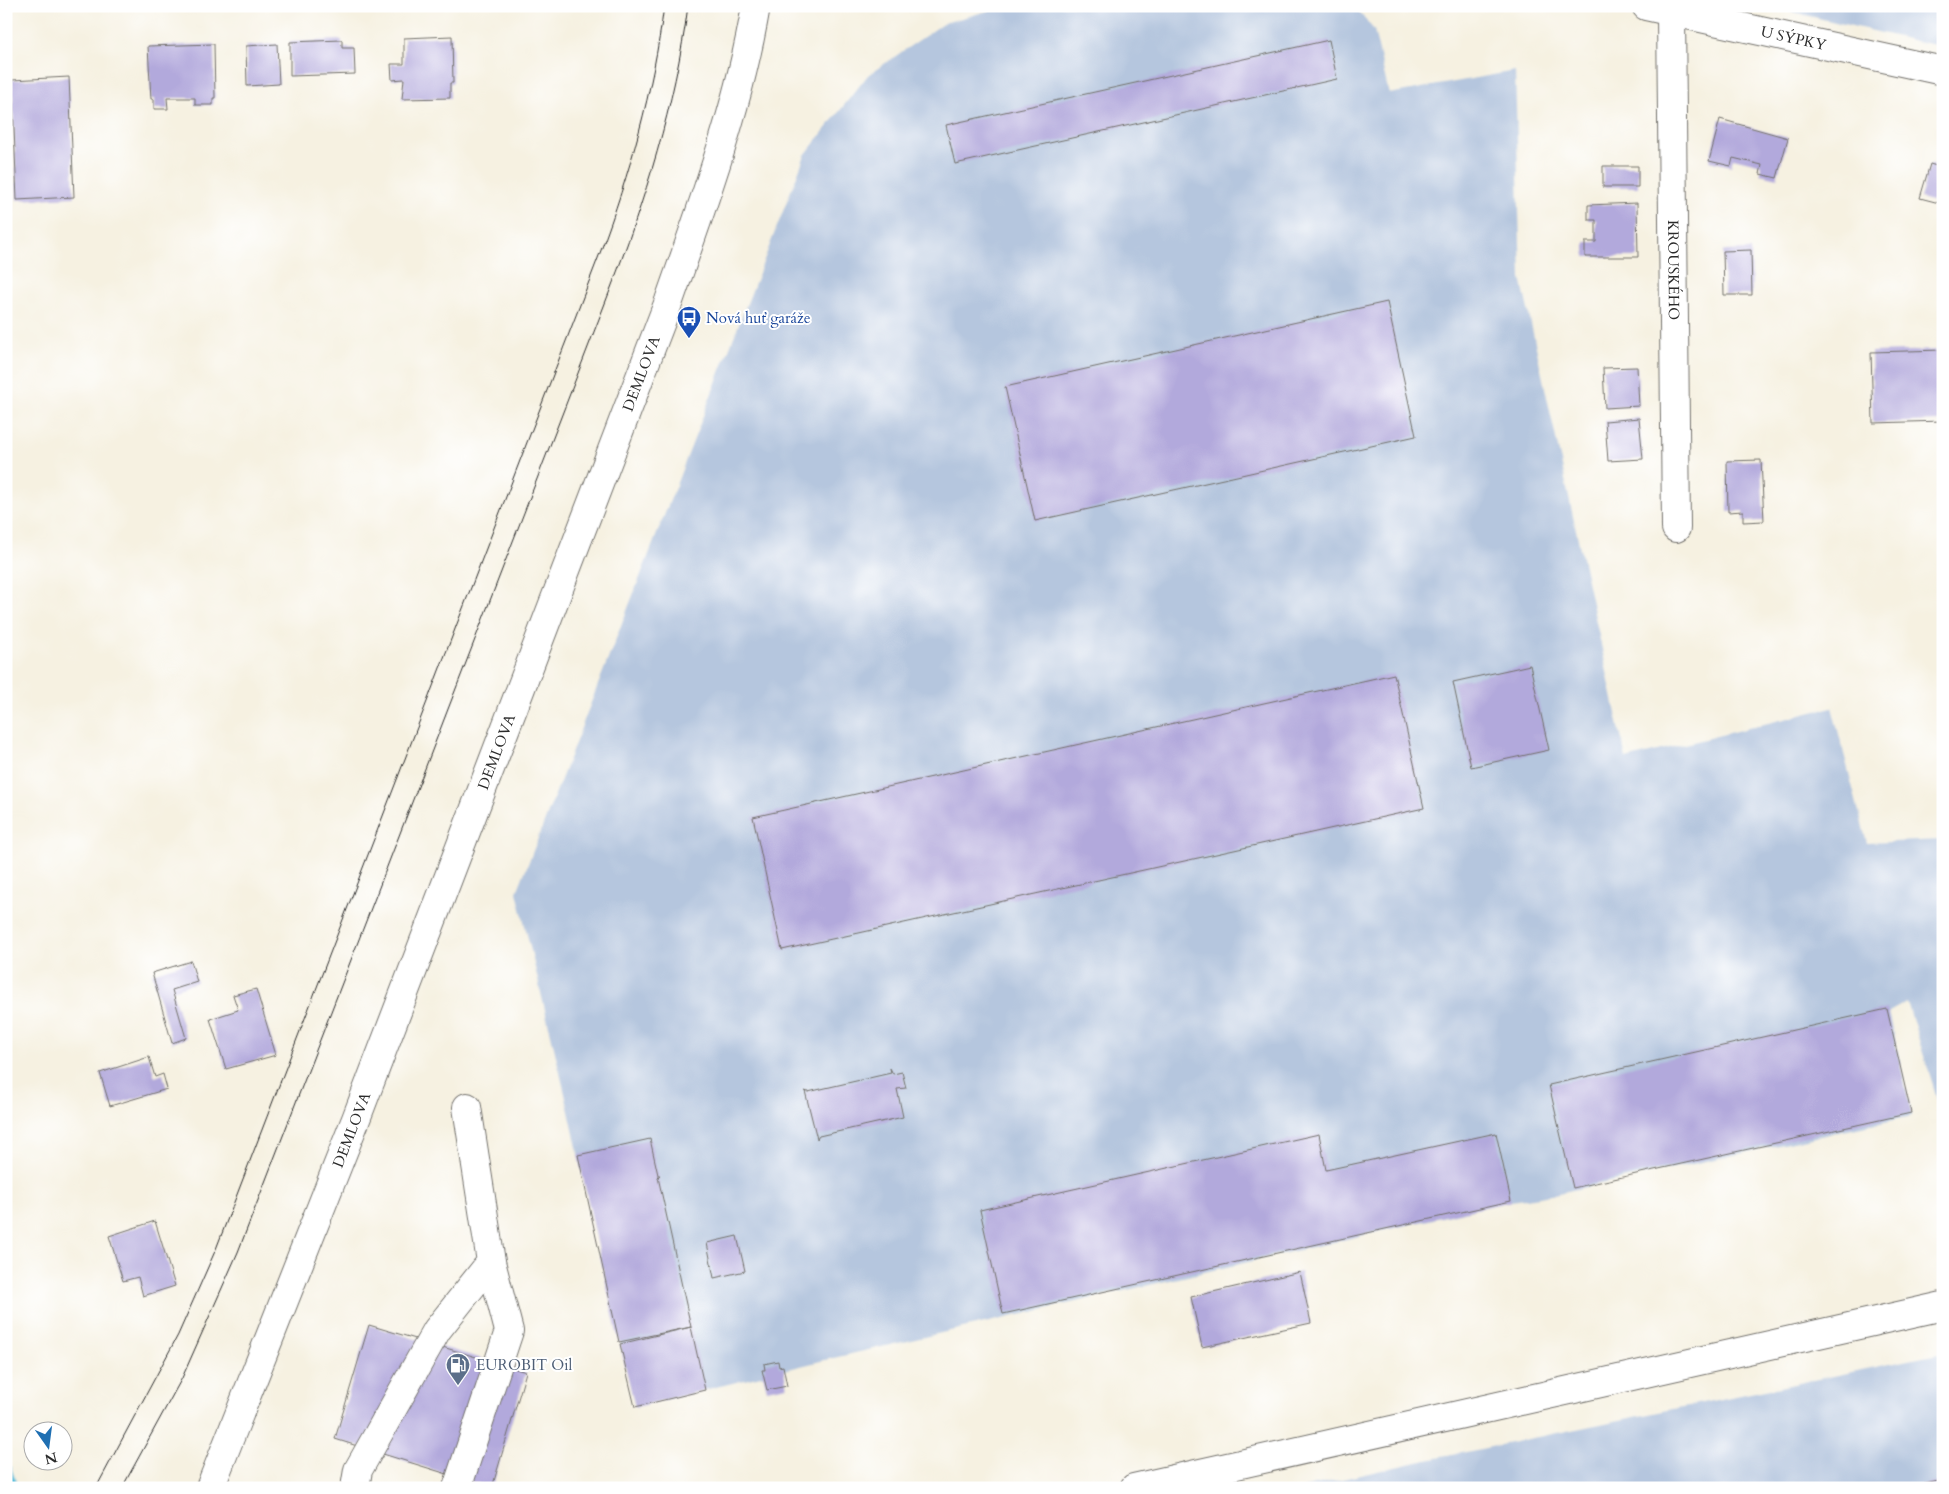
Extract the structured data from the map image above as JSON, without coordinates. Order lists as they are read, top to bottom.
{
  "streets": {
    "street": ["U SÝPKY", "KROUSKÉHO", "DEMLOVA"]
  },
  "crossings": [
    ["U SÝPKY", "KROUSKÉHO"]
  ],
  "places": {
    "bus stop": ["Nová huť garáže"],
    "fuel station": ["EUROBIT Oil"]
  },
  "north": "bottom"
}
